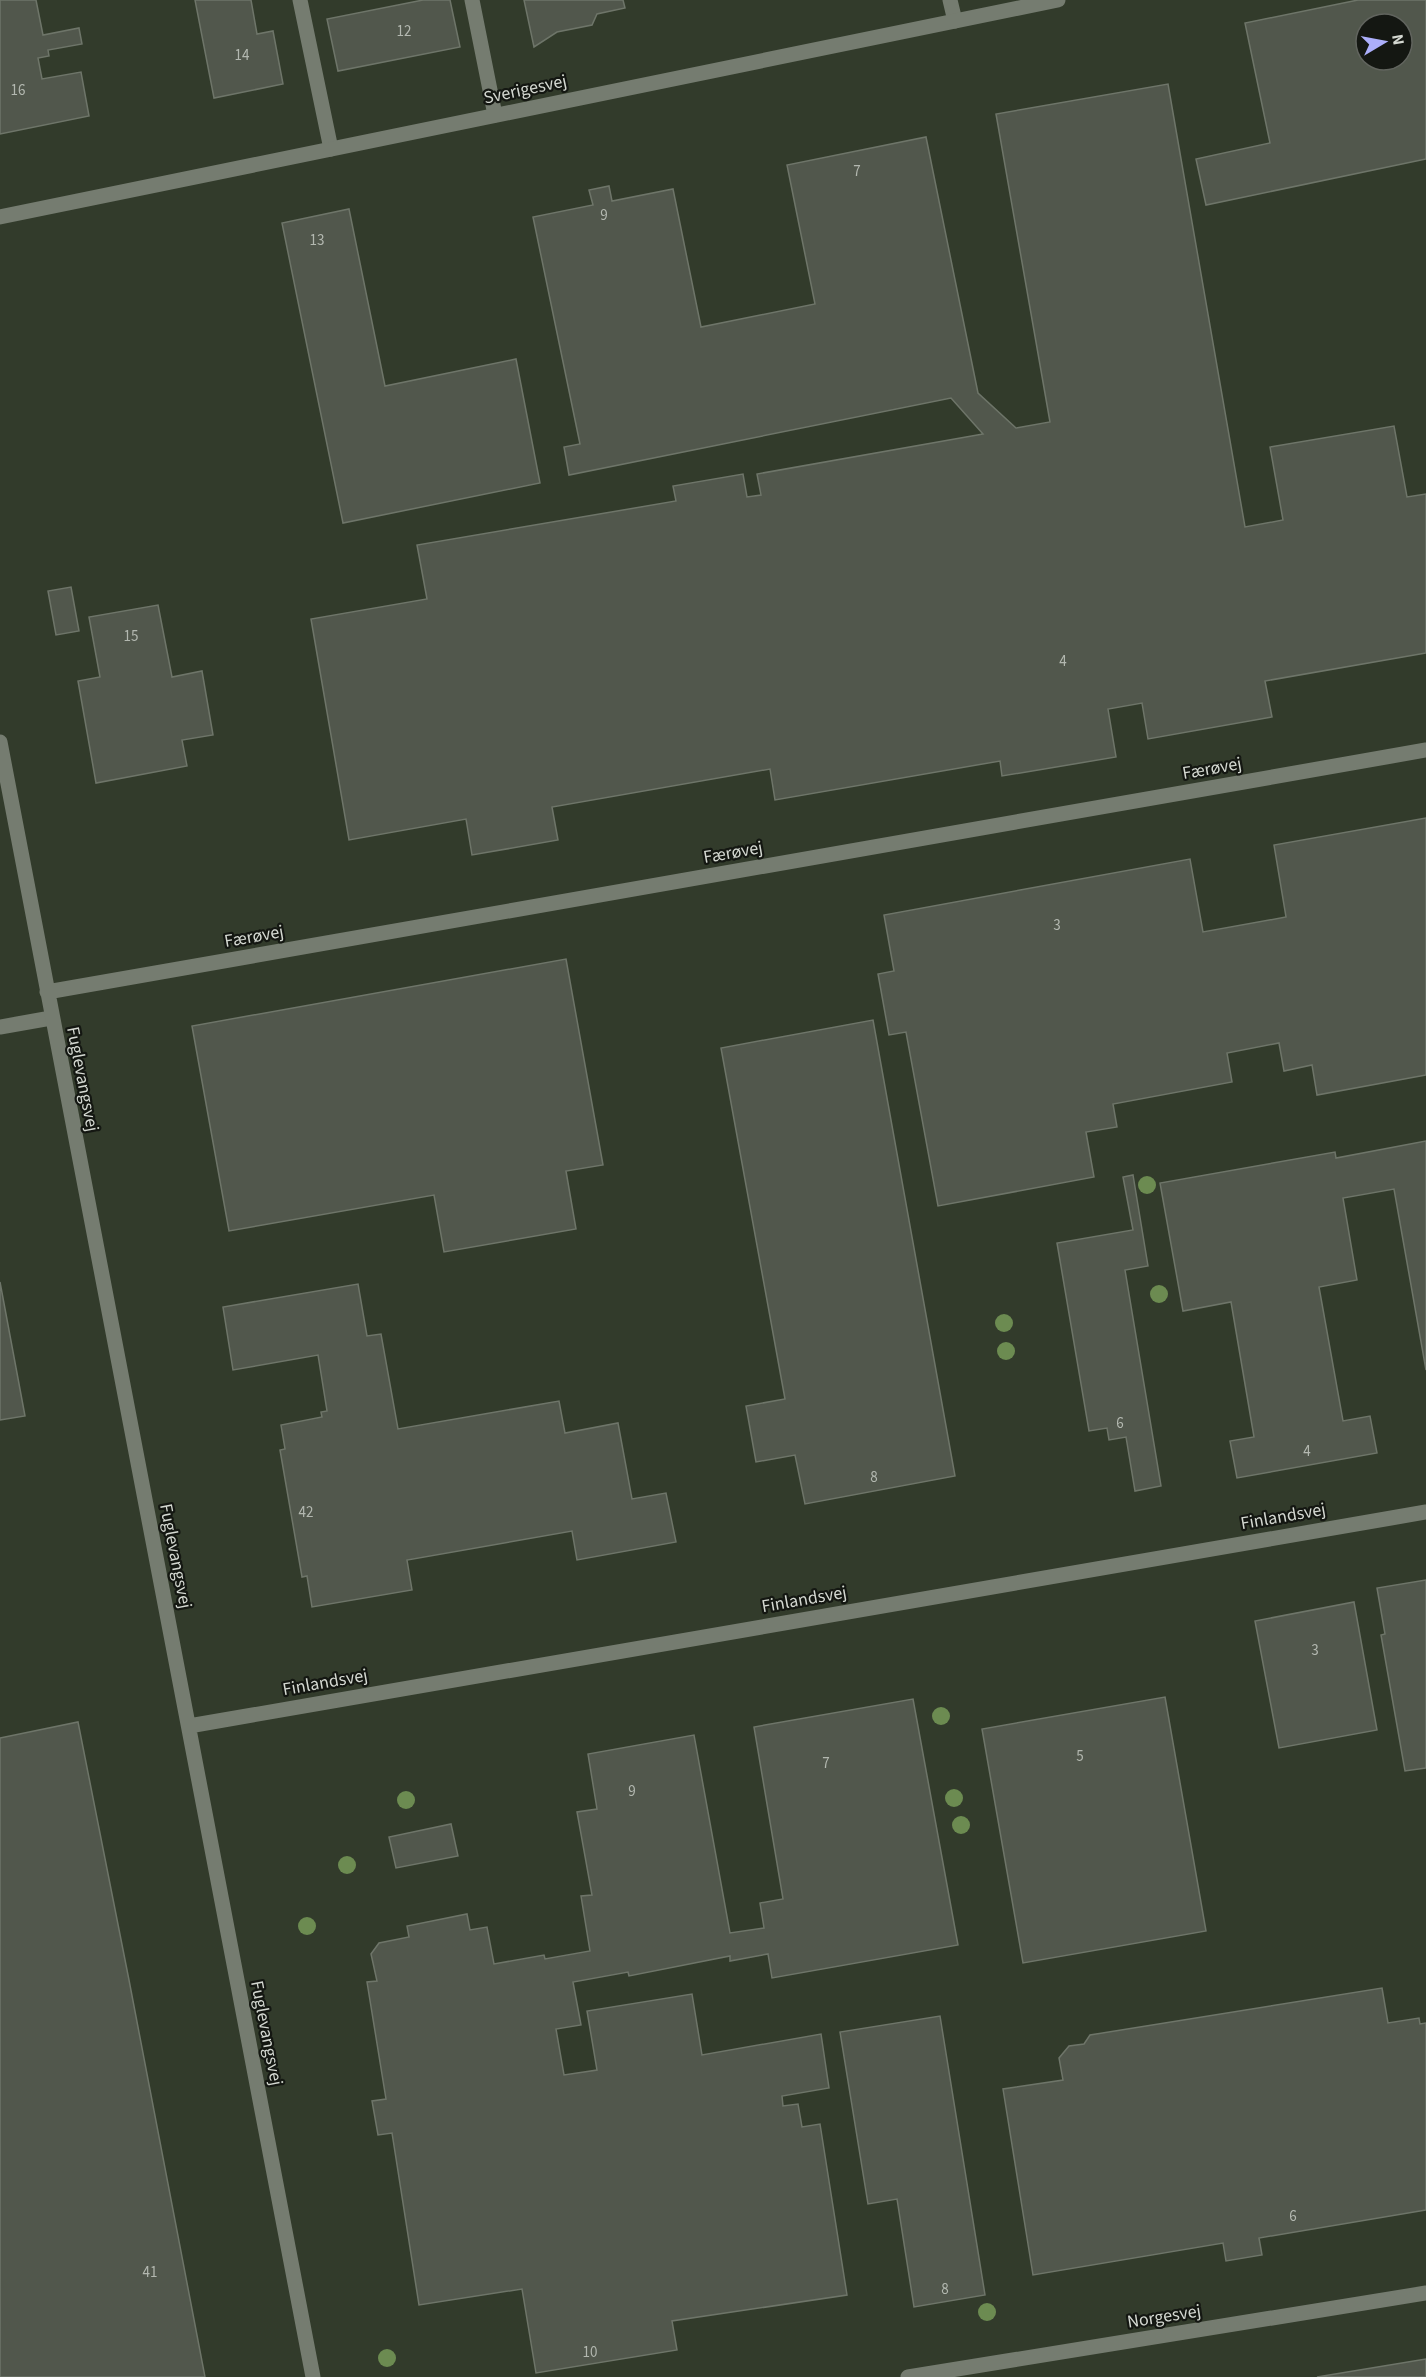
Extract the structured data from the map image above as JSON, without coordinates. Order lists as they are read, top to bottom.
{
  "streets": {
    "street": [
      "Sverigesvej",
      "Færøvej",
      "Fuglevangsvej",
      "Finlandsvej",
      "Norgesvej"
    ]
  },
  "crossings": [
    ["Færøvej", "Fuglevangsvej"],
    ["Fuglevangsvej", "Finlandsvej"]
  ],
  "house_numbers": [
    "12",
    "14",
    "16",
    "7",
    "9",
    "13",
    "15",
    "4",
    "3",
    "6",
    "4",
    "8",
    "42",
    "3",
    "5",
    "7",
    "9",
    "6",
    "41",
    "8",
    "10"
  ],
  "north": "right"
}
